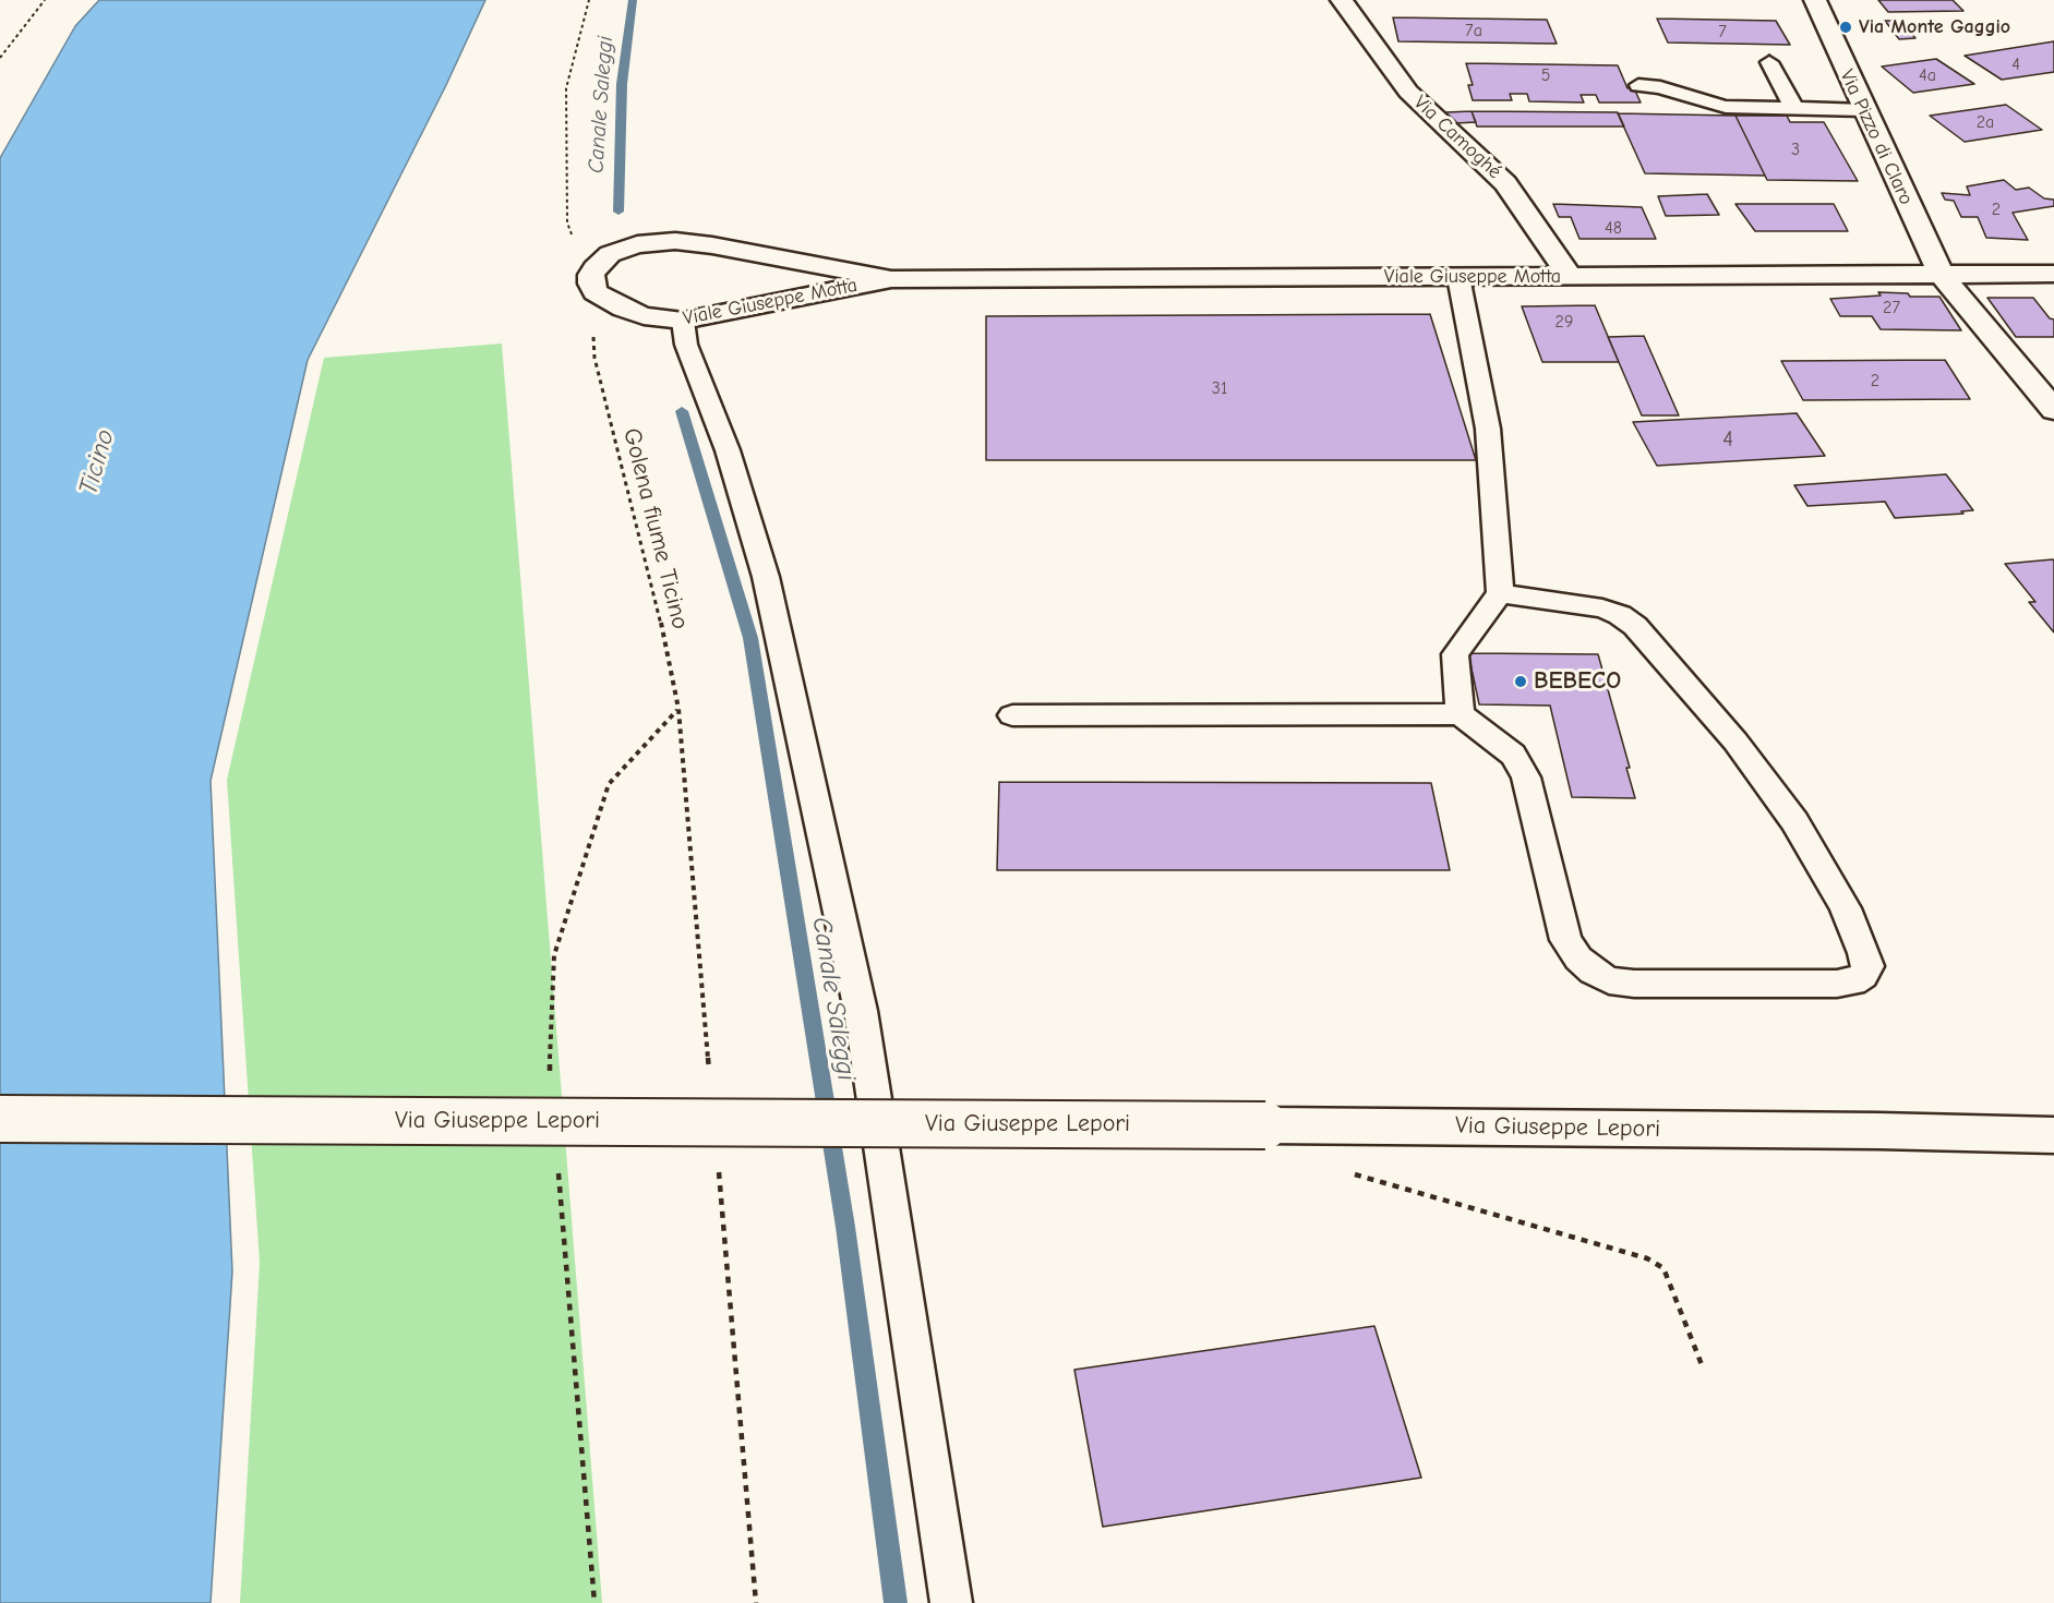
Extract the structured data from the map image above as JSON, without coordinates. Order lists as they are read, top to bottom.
{
  "streets": {
    "street": [
      "Via Camoghé",
      "Via Pizzo di Claro",
      "Viale Giuseppe Motta",
      "Via Giuseppe Lepori"
    ],
    "path": ["Golena fiume Ticino"]
  },
  "crossings": [
    ["Via Camoghé", "Viale Giuseppe Motta"],
    ["Via Pizzo di Claro", "Viale Giuseppe Motta"]
  ],
  "water": ["Canale Saleggi", "Ticino"],
  "places": ["Via Monte Gaggio", "BEBECO"],
  "house_numbers": [
    "7a",
    "7",
    "4",
    "5",
    "4a",
    "2a",
    "3",
    "2",
    "48",
    "27",
    "29",
    "2",
    "31",
    "4"
  ]
}
